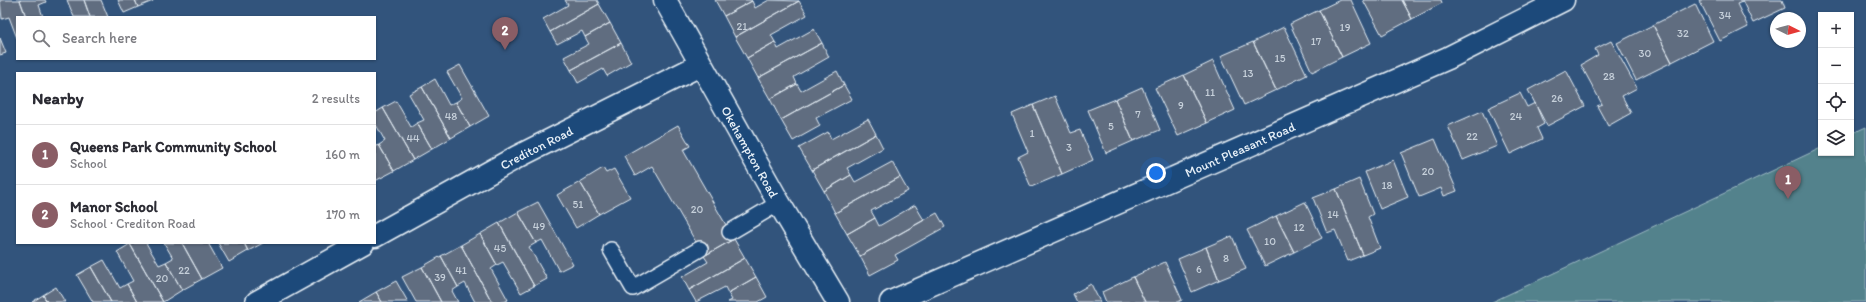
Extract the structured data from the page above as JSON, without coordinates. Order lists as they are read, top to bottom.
{
  "streets": {
    "street": ["Crediton Road", "Mount Pleasant Road", "Okehampton Road"]
  },
  "crossings": [
    ["Crediton Road", "Okehampton Road"]
  ],
  "house_numbers": [
    "34",
    "21",
    "19",
    "32",
    "17",
    "30",
    "15",
    "13",
    "28",
    "11",
    "26",
    "9",
    "7",
    "48",
    "24",
    "5",
    "1",
    "22",
    "44",
    "3",
    "20",
    "18",
    "51",
    "20",
    "14",
    "49",
    "12",
    "10",
    "45",
    "8",
    "6",
    "22",
    "41",
    "39",
    "20"
  ],
  "north": "right",
  "page": {
    "map_buttons": ["+", "−"],
    "search": "Search here",
    "pins": ["2", "1"],
    "heading": ["Nearby", "2 results"],
    "list": [
      {
        "mark": "1",
        "name": "Queens Park Community School",
        "note": "School",
        "value": "160 m"
      },
      {
        "mark": "2",
        "name": "Manor School",
        "note": "School · Crediton Road",
        "value": "170 m"
      }
    ]
  }
}
